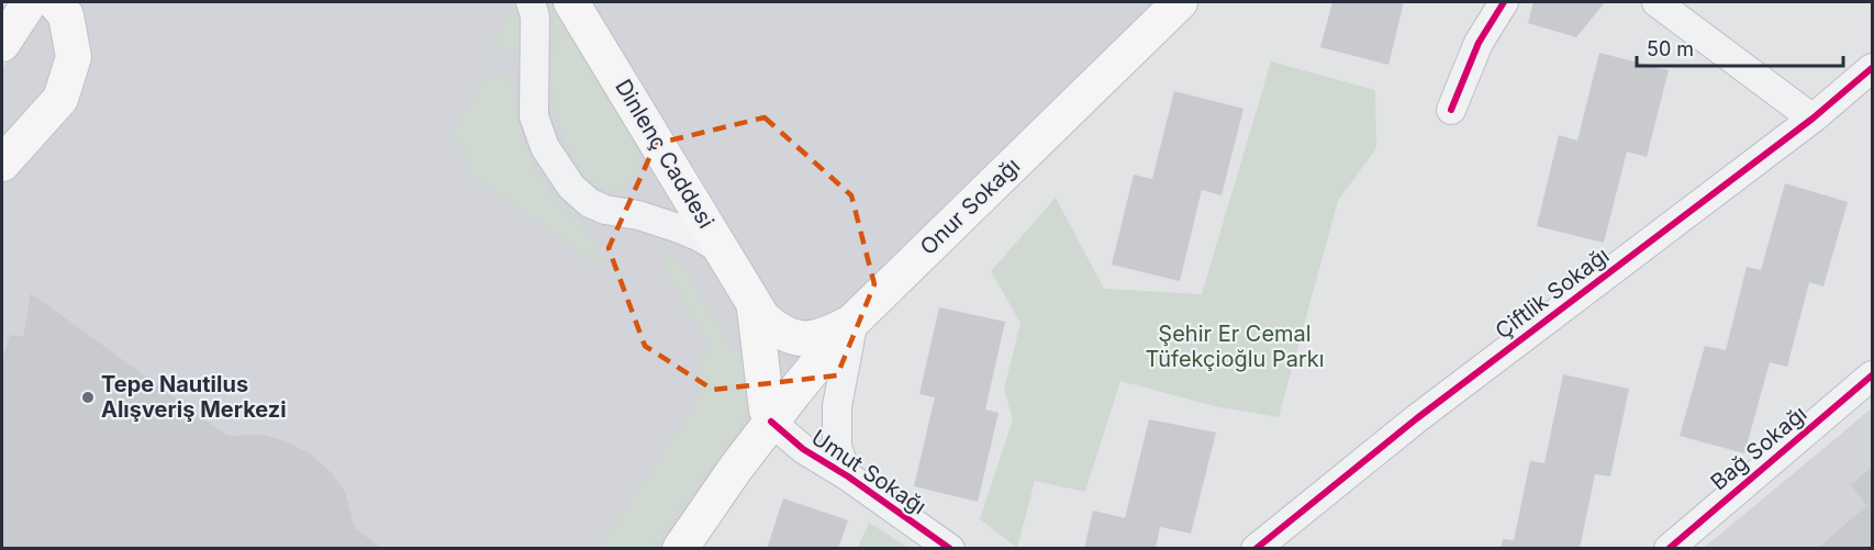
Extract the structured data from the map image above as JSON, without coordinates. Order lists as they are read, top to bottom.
{
  "streets": {
    "main road": ["Dinlenç Caddesi", "Onur Sokağı"],
    "street": ["Çiftlik Sokağı", "Bağ Sokağı", "Umut Sokağı"]
  },
  "crossings": [
    ["Dinlenç Caddesi", "Onur Sokağı"],
    ["Dinlenç Caddesi", "Umut Sokağı"],
    ["Onur Sokağı", "Umut Sokağı"]
  ],
  "parks": ["Şehir Er Cemal Tüfekçioğlu Parkı"],
  "places": ["Tepe Nautilus Alışveriş Merkezi"],
  "scale_bar": "50 m"
}
